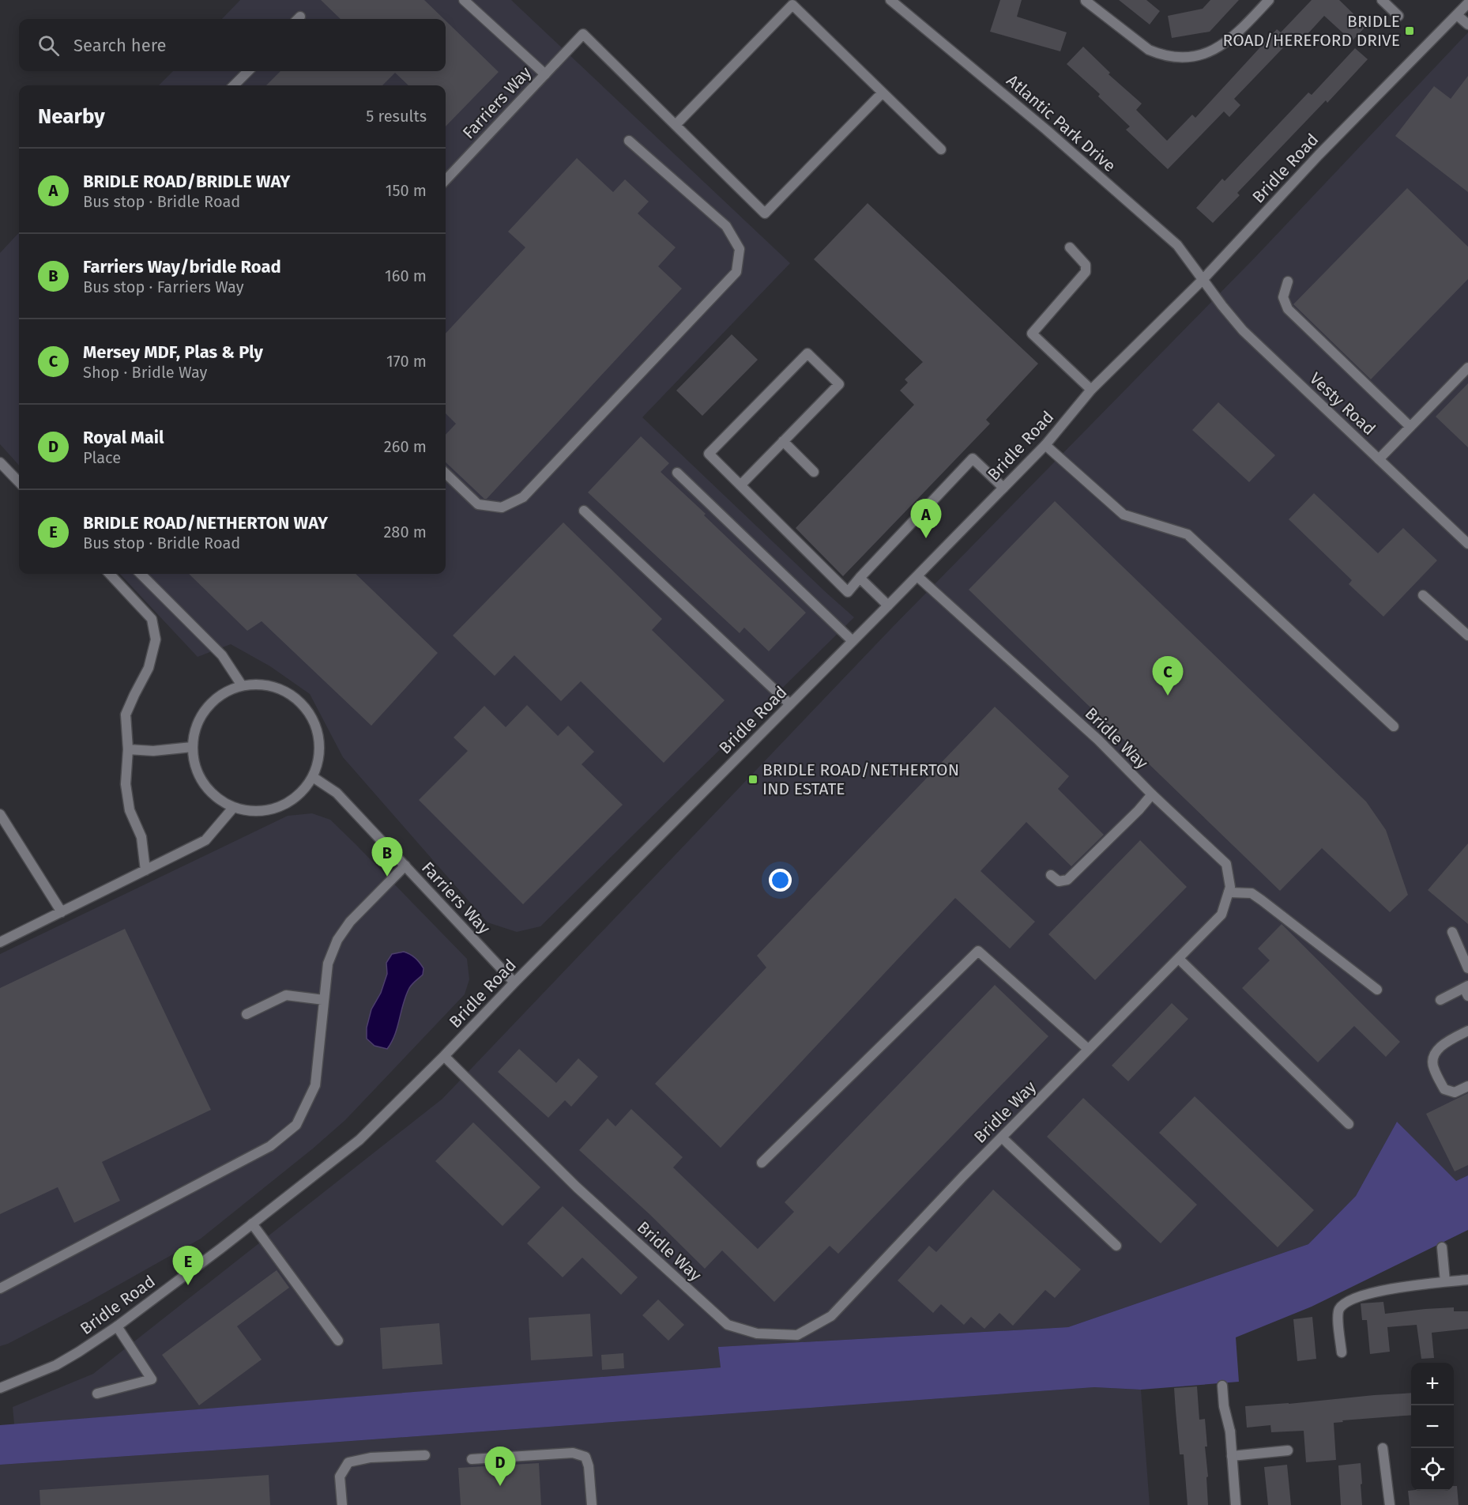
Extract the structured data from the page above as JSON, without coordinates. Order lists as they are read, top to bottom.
{
  "streets": {
    "street": [
      "Farriers Way",
      "Atlantic Park Drive",
      "Bridle Road",
      "Vesty Road",
      "Bridle Way"
    ]
  },
  "crossings": [
    ["Farriers Way", "Bridle Road"],
    ["Atlantic Park Drive", "Bridle Road"],
    ["Atlantic Park Drive", "Vesty Road"],
    ["Bridle Road", "Vesty Road"],
    ["Bridle Road", "Bridle Way"]
  ],
  "places": {
    "transit": ["BRIDLE ROAD/HEREFORD DRIVE", "BRIDLE ROAD/NETHERTON IND ESTATE"]
  },
  "page": {
    "search": "Search here",
    "heading": ["Nearby", "5 results"],
    "list": [
      {
        "mark": "A",
        "name": "BRIDLE ROAD/BRIDLE WAY",
        "note": "Bus stop · Bridle Road",
        "value": "150 m"
      },
      {
        "mark": "B",
        "name": "Farriers Way/bridle Road",
        "note": "Bus stop · Farriers Way",
        "value": "160 m"
      },
      {
        "mark": "C",
        "name": "Mersey MDF, Plas & Ply",
        "note": "Shop · Bridle Way",
        "value": "170 m"
      },
      {
        "mark": "D",
        "name": "Royal Mail",
        "note": "Place",
        "value": "260 m"
      },
      {
        "mark": "E",
        "name": "BRIDLE ROAD/NETHERTON WAY",
        "note": "Bus stop · Bridle Road",
        "value": "280 m"
      }
    ],
    "pins": [
      "A",
      "C",
      "B",
      "E",
      "D"
    ],
    "map_buttons": ["+", "−"]
  }
}
